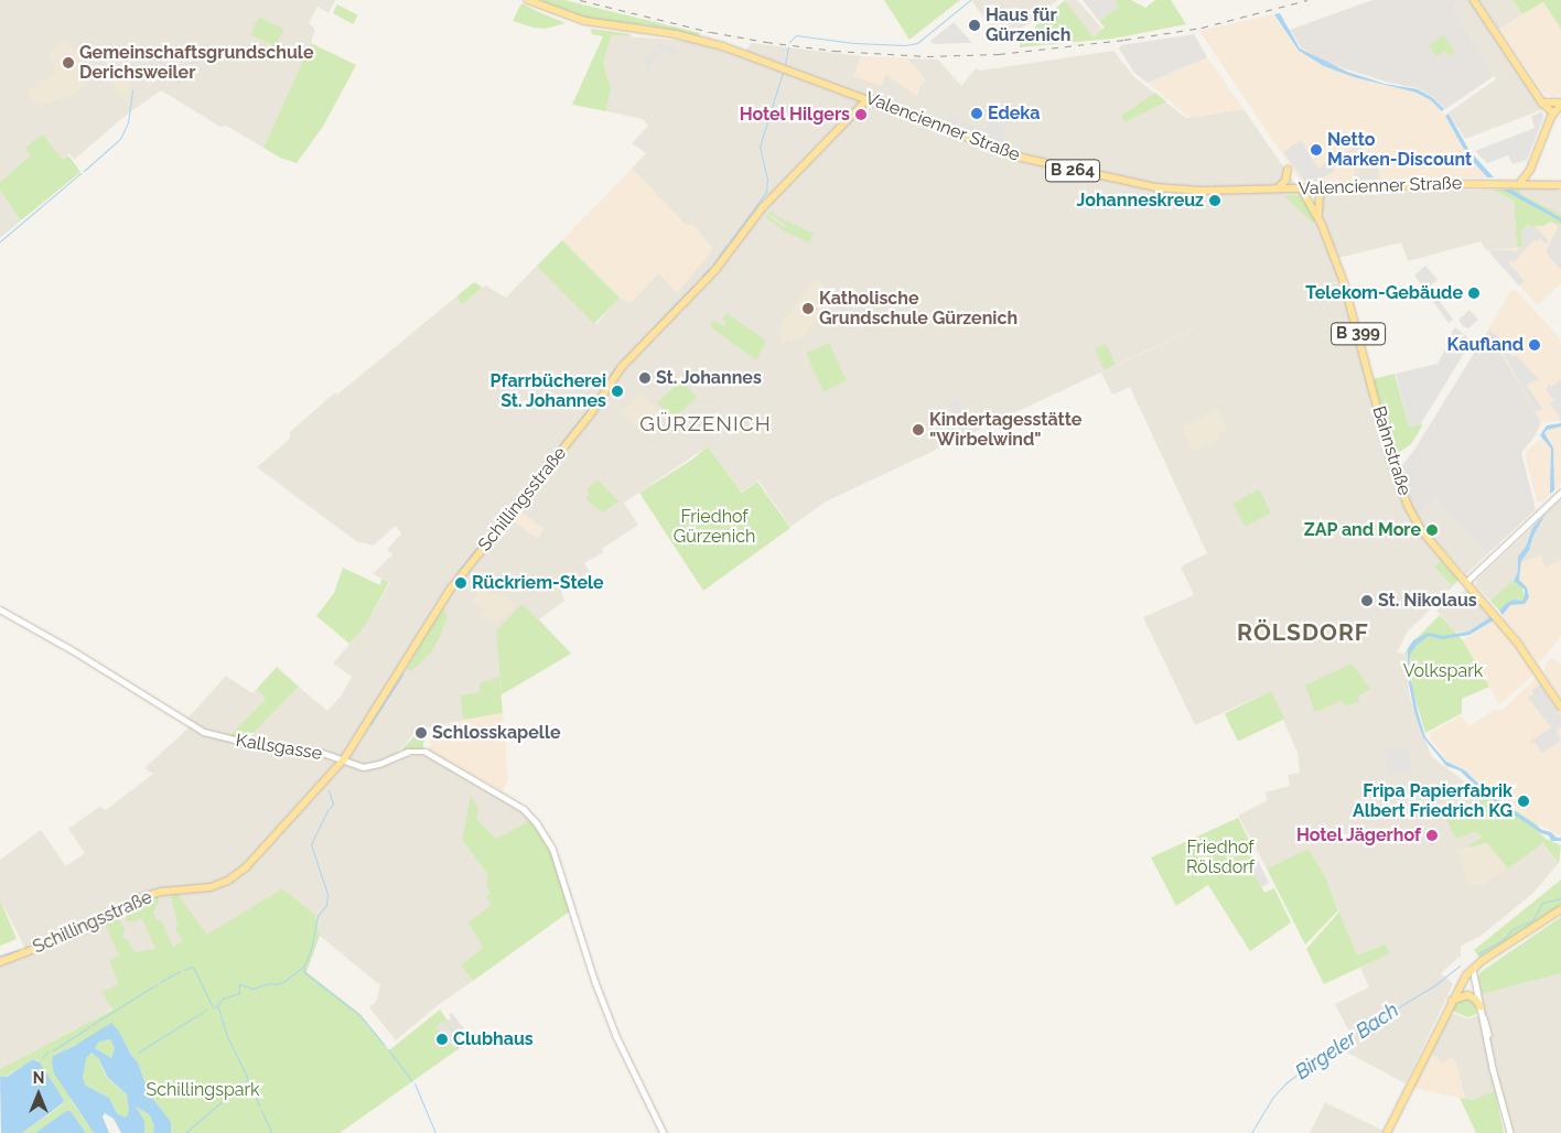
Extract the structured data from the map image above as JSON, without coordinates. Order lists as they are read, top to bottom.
{
  "streets": {
    "main road": [
      "Valencienner Straße",
      "B 264",
      "B 399",
      "Bahnstraße",
      "Schillingsstraße"
    ],
    "street": ["Kallsgasse"]
  },
  "crossings": [
    ["Valencienner Straße", "Bahnstraße"],
    ["Valencienner Straße", "Schillingsstraße"],
    ["Schillingsstraße", "Kallsgasse"]
  ],
  "districts": ["GÜRZENICH", "RÖLSDORF"],
  "water": ["Birgeler Bach"],
  "parks": [
    "Friedhof Gürzenich",
    "Volkspark",
    "Friedhof Rölsdorf",
    "Schillingspark"
  ],
  "places": [
    "Haus für Gürzenich",
    "Gemeinschaftsgrundschule Derichsweiler",
    "Edeka",
    "Hotel Hilgers",
    "Netto Marken-Discount",
    "Johanneskreuz",
    "Telekom-Gebäude",
    "Katholische Grundschule Gürzenich",
    "Kaufland",
    "St. Johannes",
    "Pfarrbücherei St. Johannes",
    "Kindertagesstätte \"Wirbelwind\"",
    "ZAP and More",
    "Rückriem-Stele",
    "St. Nikolaus",
    "Schlosskapelle",
    "Fripa Papierfabrik Albert Friedrich KG",
    "Hotel Jägerhof",
    "Clubhaus"
  ],
  "north": "top"
}
